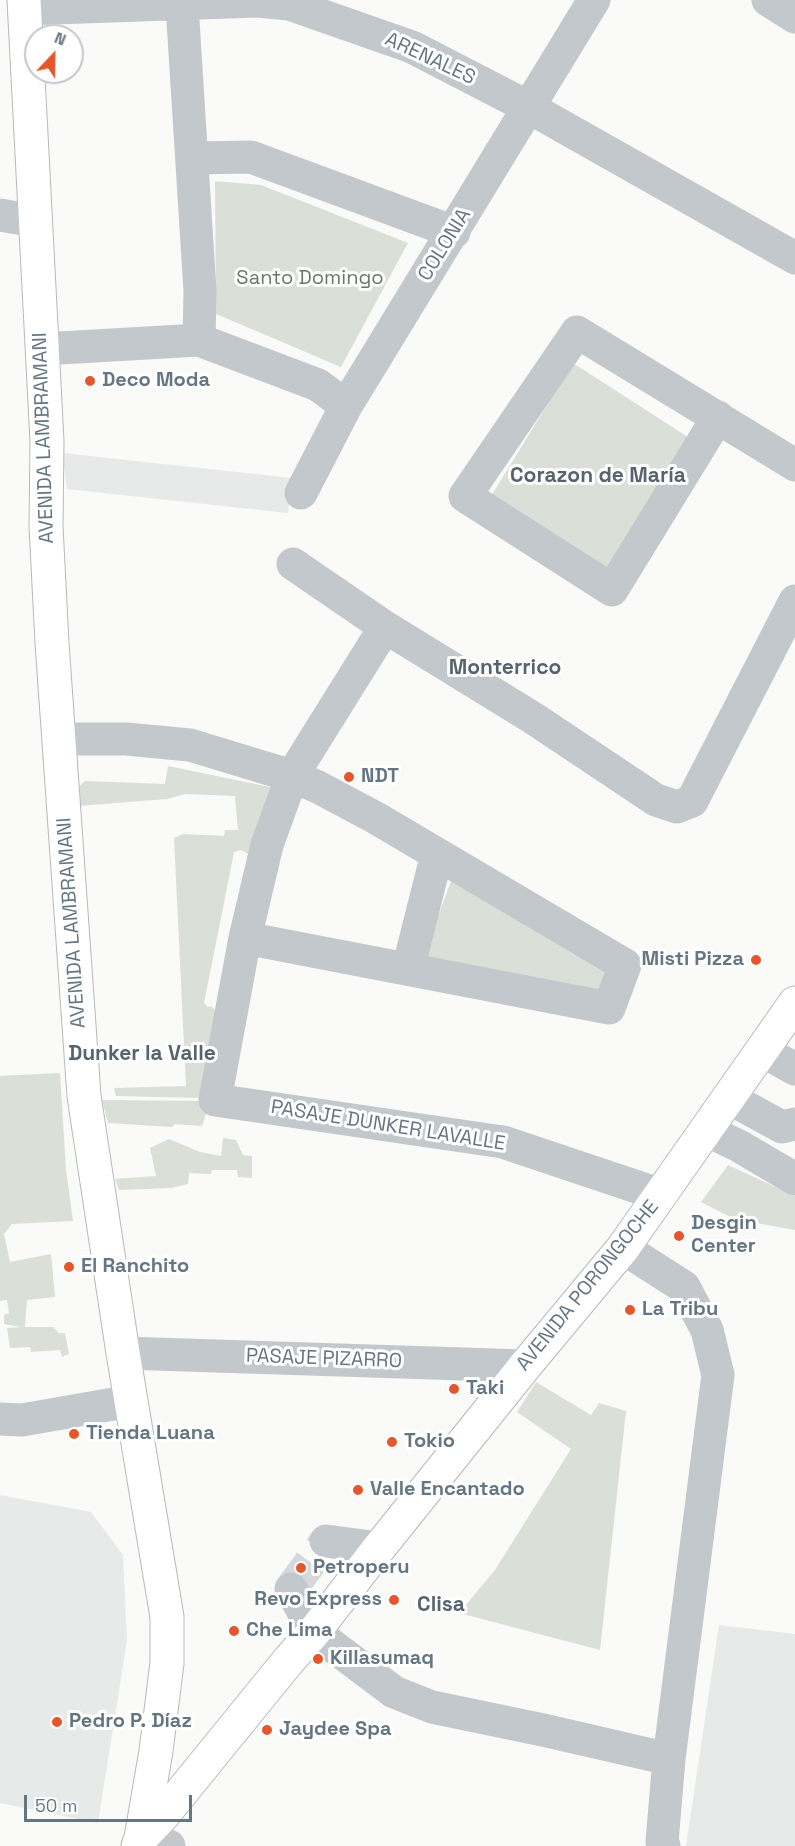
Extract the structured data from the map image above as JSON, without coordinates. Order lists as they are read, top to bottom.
{
  "streets": {
    "main road": ["AVENIDA LAMBRAMANI", "AVENIDA PORONGOCHE"],
    "street": [
      "ARENALES",
      "COLONIA",
      "PASAJE DUNKER LAVALLE",
      "PASAJE PIZARRO"
    ]
  },
  "crossings": [
    ["ARENALES", "COLONIA"],
    ["ARENALES", "AVENIDA LAMBRAMANI"],
    ["AVENIDA LAMBRAMANI", "AVENIDA PORONGOCHE"],
    ["AVENIDA LAMBRAMANI", "PASAJE PIZARRO"],
    ["PASAJE DUNKER LAVALLE", "AVENIDA PORONGOCHE"],
    ["AVENIDA PORONGOCHE", "PASAJE PIZARRO"]
  ],
  "districts": [
    "Corazon de María",
    "Monterrico",
    "Dunker la Valle",
    "Clisa"
  ],
  "parks": ["Santo Domingo"],
  "places": [
    "Deco Moda",
    "NDT",
    "Misti Pizza",
    "Desgin Center",
    "El Ranchito",
    "La Tribu",
    "Taki",
    "Tienda Luana",
    "Tokio",
    "Valle Encantado",
    "Petroperu",
    "Revo Express",
    "Che Lima",
    "Killasumaq",
    "Pedro P. Díaz",
    "Jaydee Spa"
  ],
  "scale_bar": "50 m",
  "north": "top"
}
